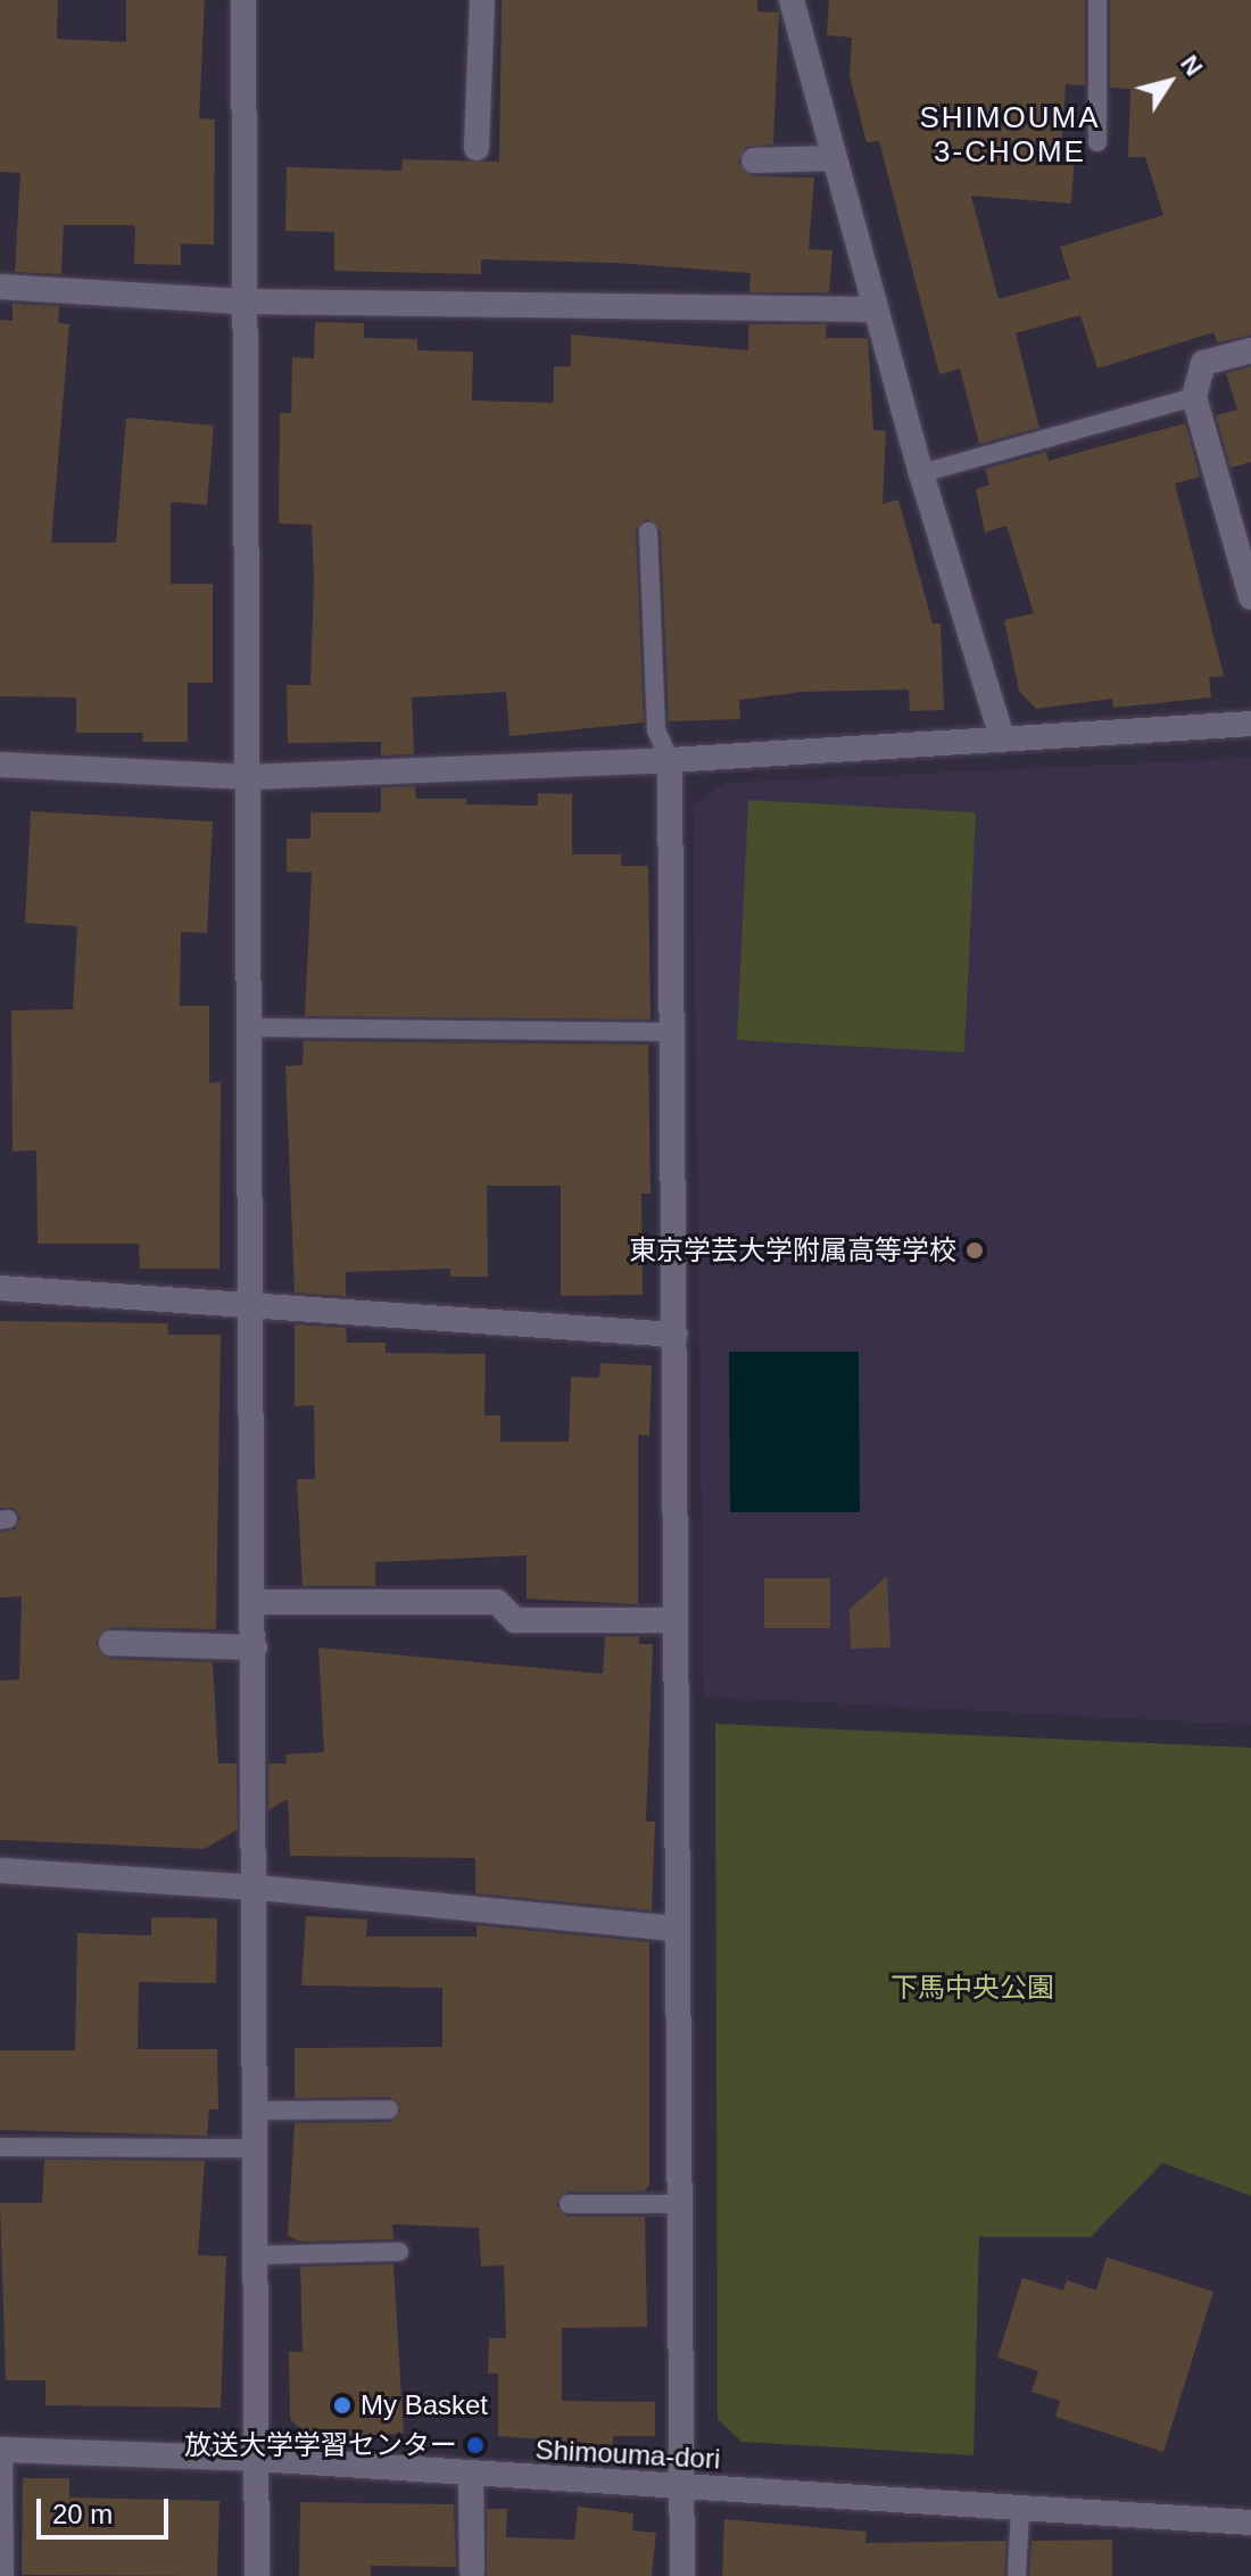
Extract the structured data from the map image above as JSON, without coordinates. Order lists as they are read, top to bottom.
{
  "streets": {
    "street": ["Shimouma-dori"]
  },
  "districts": ["SHIMOUMA 3-CHOME"],
  "parks": ["下馬中央公園"],
  "places": ["東京学芸大学附属高等学校", "My Basket", "放送大学学習センター"],
  "scale_bar": "20 m",
  "north": "top right"
}
